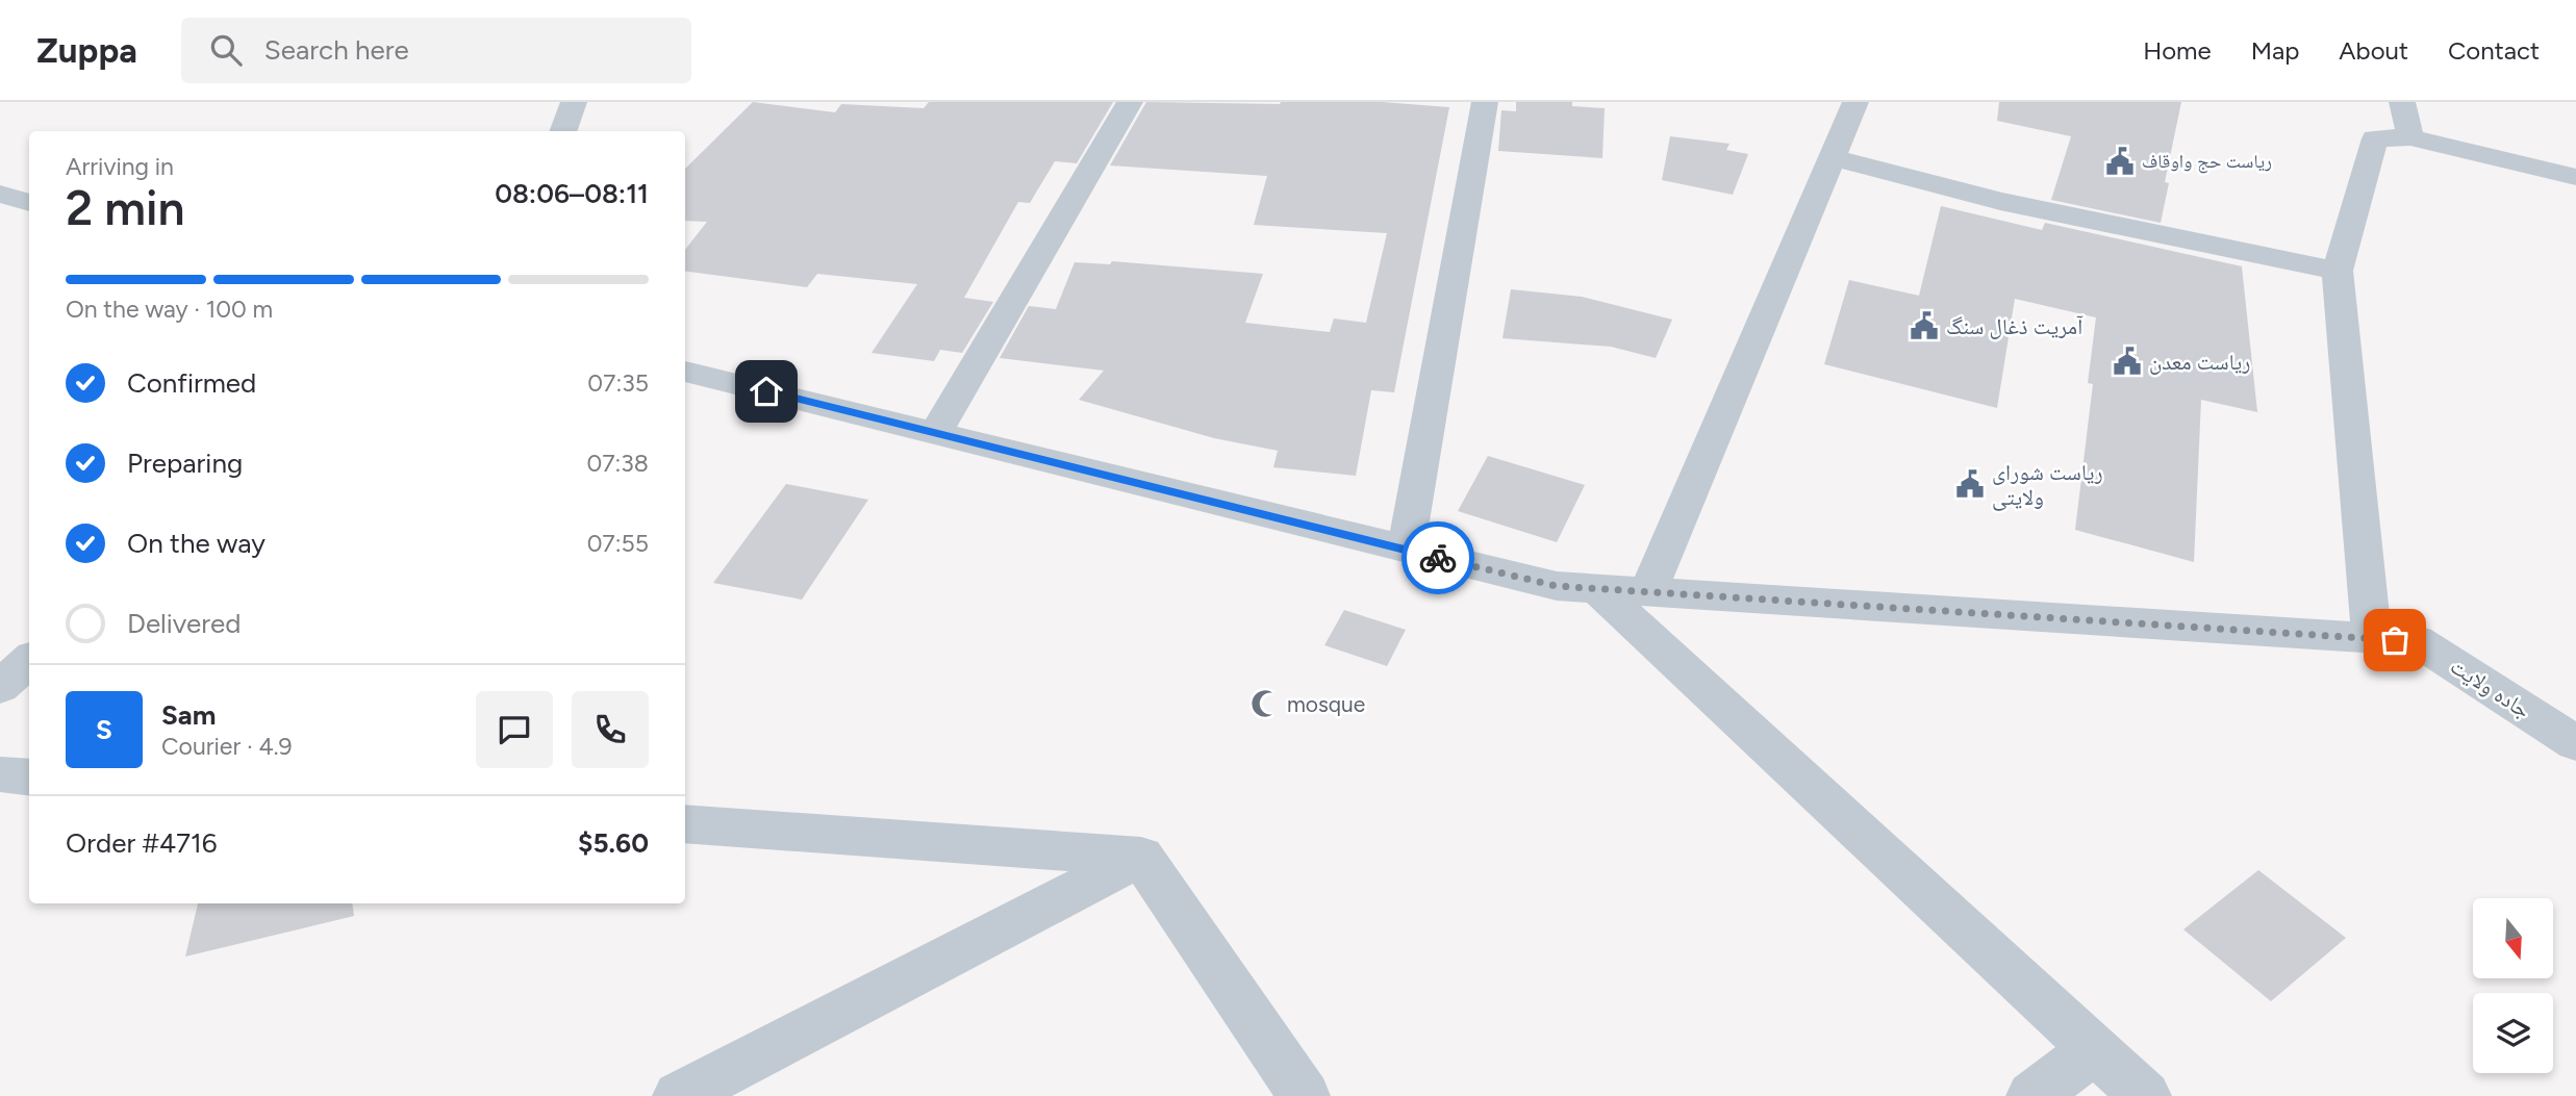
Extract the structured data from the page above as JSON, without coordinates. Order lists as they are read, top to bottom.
{
  "streets": {
    "street": ["جاده ولایت"]
  },
  "places": {
    "public building": [
      "ریاست حج واوقاف",
      "آمریت ذغال سنگ",
      "ریاست معدن",
      "ریاست شورای ولایتی"
    ],
    "mosque": ["mosque"]
  },
  "north": "bottom",
  "page": {
    "header": "Zuppa",
    "search": "Search here",
    "nav": [
      "Home",
      "Map",
      "About",
      "Contact"
    ],
    "heading": ["2 min", "Arriving in", "08:06–08:11"],
    "panel": [
      "Sam",
      "Courier · 4.9",
      "Order #4716",
      "$5.60"
    ],
    "bar": "On the way · 100 m",
    "list": [
      ["Confirmed", "07:35"],
      ["Preparing", "07:38"],
      ["On the way", "07:55"],
      "Delivered"
    ],
    "round": "S"
  }
}
